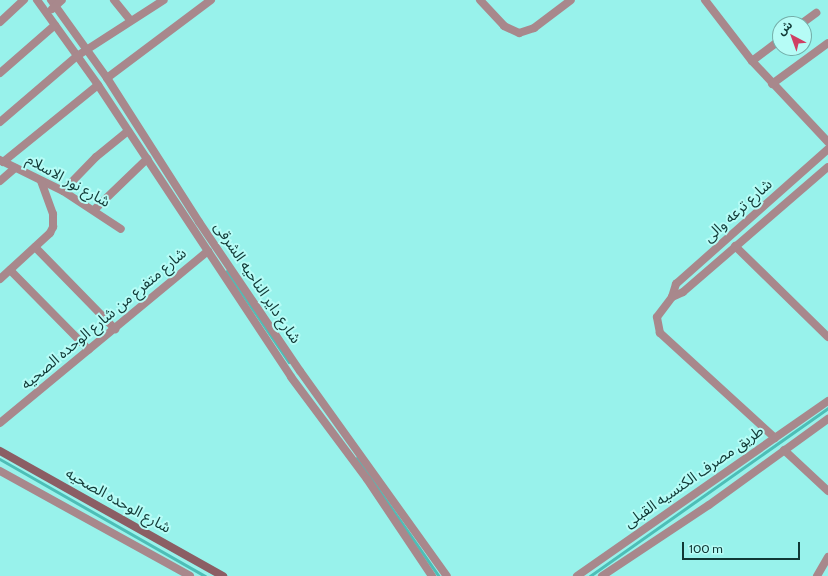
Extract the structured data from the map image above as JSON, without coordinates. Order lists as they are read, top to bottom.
{
  "streets": {
    "street": [
      "شارع نور الاسلام",
      "شارع ترعه والى",
      "شارع داير الناحيه الشرقى",
      "شارع متفرع من شارع الوحده الصحيه",
      "طريق مصرف الكنسيه القبلى",
      "شارع الوحده الصحيه"
    ]
  },
  "crossings": [
    ["شارع ترعه والى", "طريق مصرف الكنسيه القبلى"],
    ["شارع داير الناحيه الشرقى", "شارع متفرع من شارع الوحده الصحيه"]
  ],
  "scale_bar": "100 m",
  "north": "top left"
}
